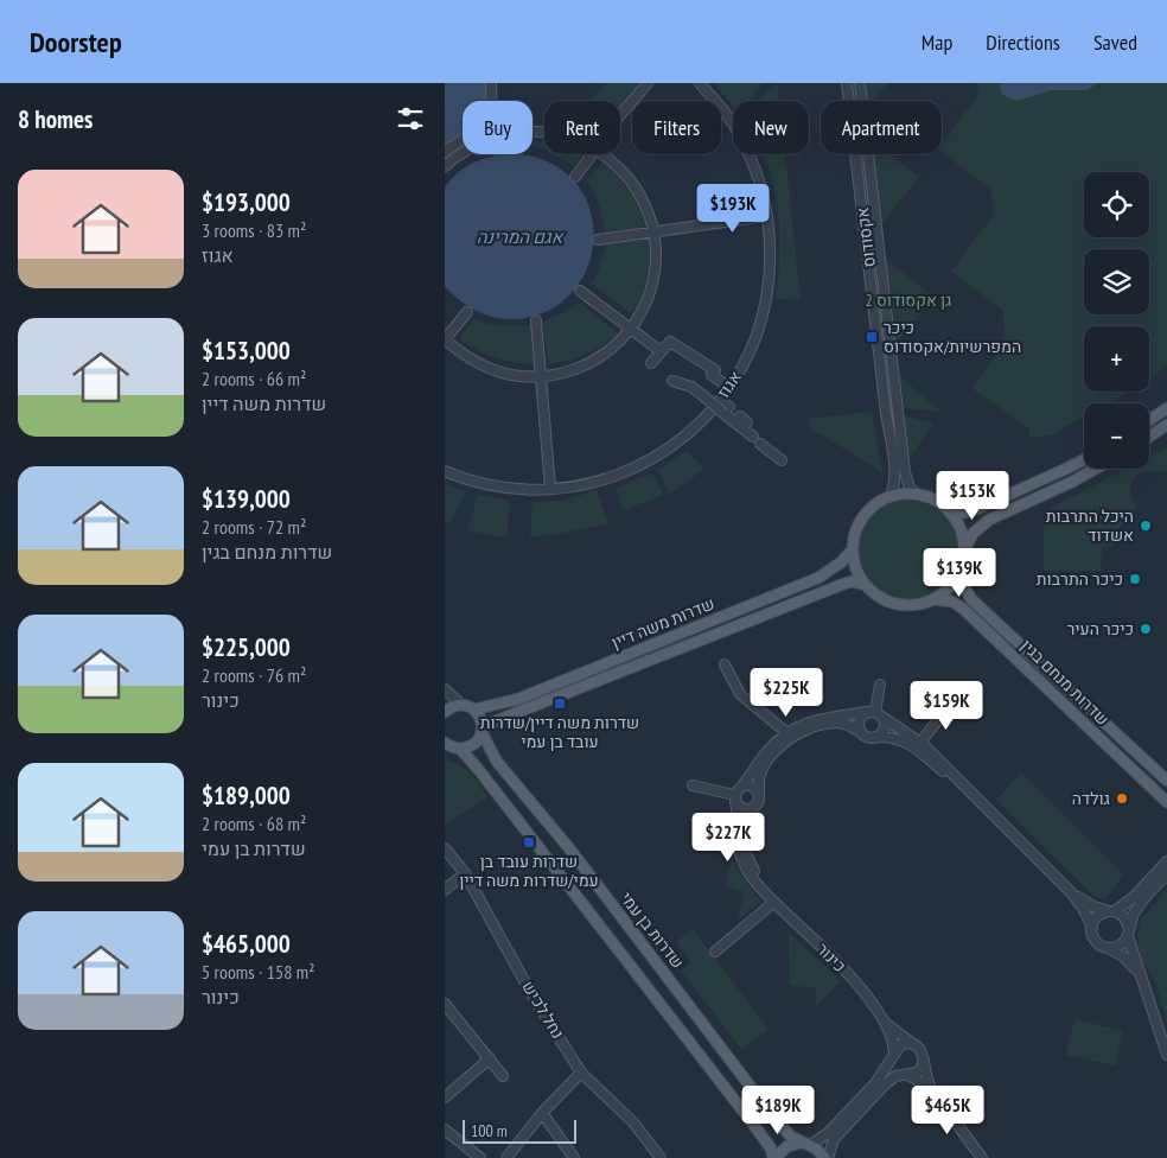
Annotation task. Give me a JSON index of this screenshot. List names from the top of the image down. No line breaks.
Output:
{"streets":{"main road":["שדרות משה דיין","שדרות מנחם בגין","שדרות בן עמי"],"street":["אקסודוס","אגוז","כינור","נחל לכיש"]},"crossings":[["אקסודוס","שדרות משה דיין"],["אקסודוס","שדרות מנחם בגין"],["שדרות משה דיין","שדרות מנחם בגין"],["שדרות משה דיין","שדרות בן עמי"]],"water":["אגם המרינה"],"parks":["גן אקסודוס 2"],"places":{"transit":["כיכר המפרשיות/אקסודוס","שדרות משה דיין/שדרות עובד בן עמי","שדרות עובד בן עמי/שדרות משה דיין"],"other":["היכל התרבות אשדוד","כיכר התרבות","כיכר העיר","גולדה"]},"scale_bar":"100 m","page":{"header":"Doorstep","nav":["Map","Directions","Saved"],"heading":"8 homes","chip":["Buy","Rent","Filters","New","Apartment"],"list":[{"name":"$193,000","note":"3 rooms · 83 m² · אגוז"},{"name":"$153,000","note":"2 rooms · 66 m² · שדרות משה דיין"},{"name":"$139,000","note":"2 rooms · 72 m² · שדרות מנחם בגין"},{"name":"$225,000","note":"2 rooms · 76 m² · כינור"},{"name":"$189,000","note":"2 rooms · 68 m² · שדרות בן עמי"},{"name":"$465,000","note":"5 rooms · 158 m² · כינור"}],"map_buttons":["+","−"],"price":["$193K","$153K","$139K","$225K","$159K","$227K","$189K","$465K"],"scale":"100 m"}}
